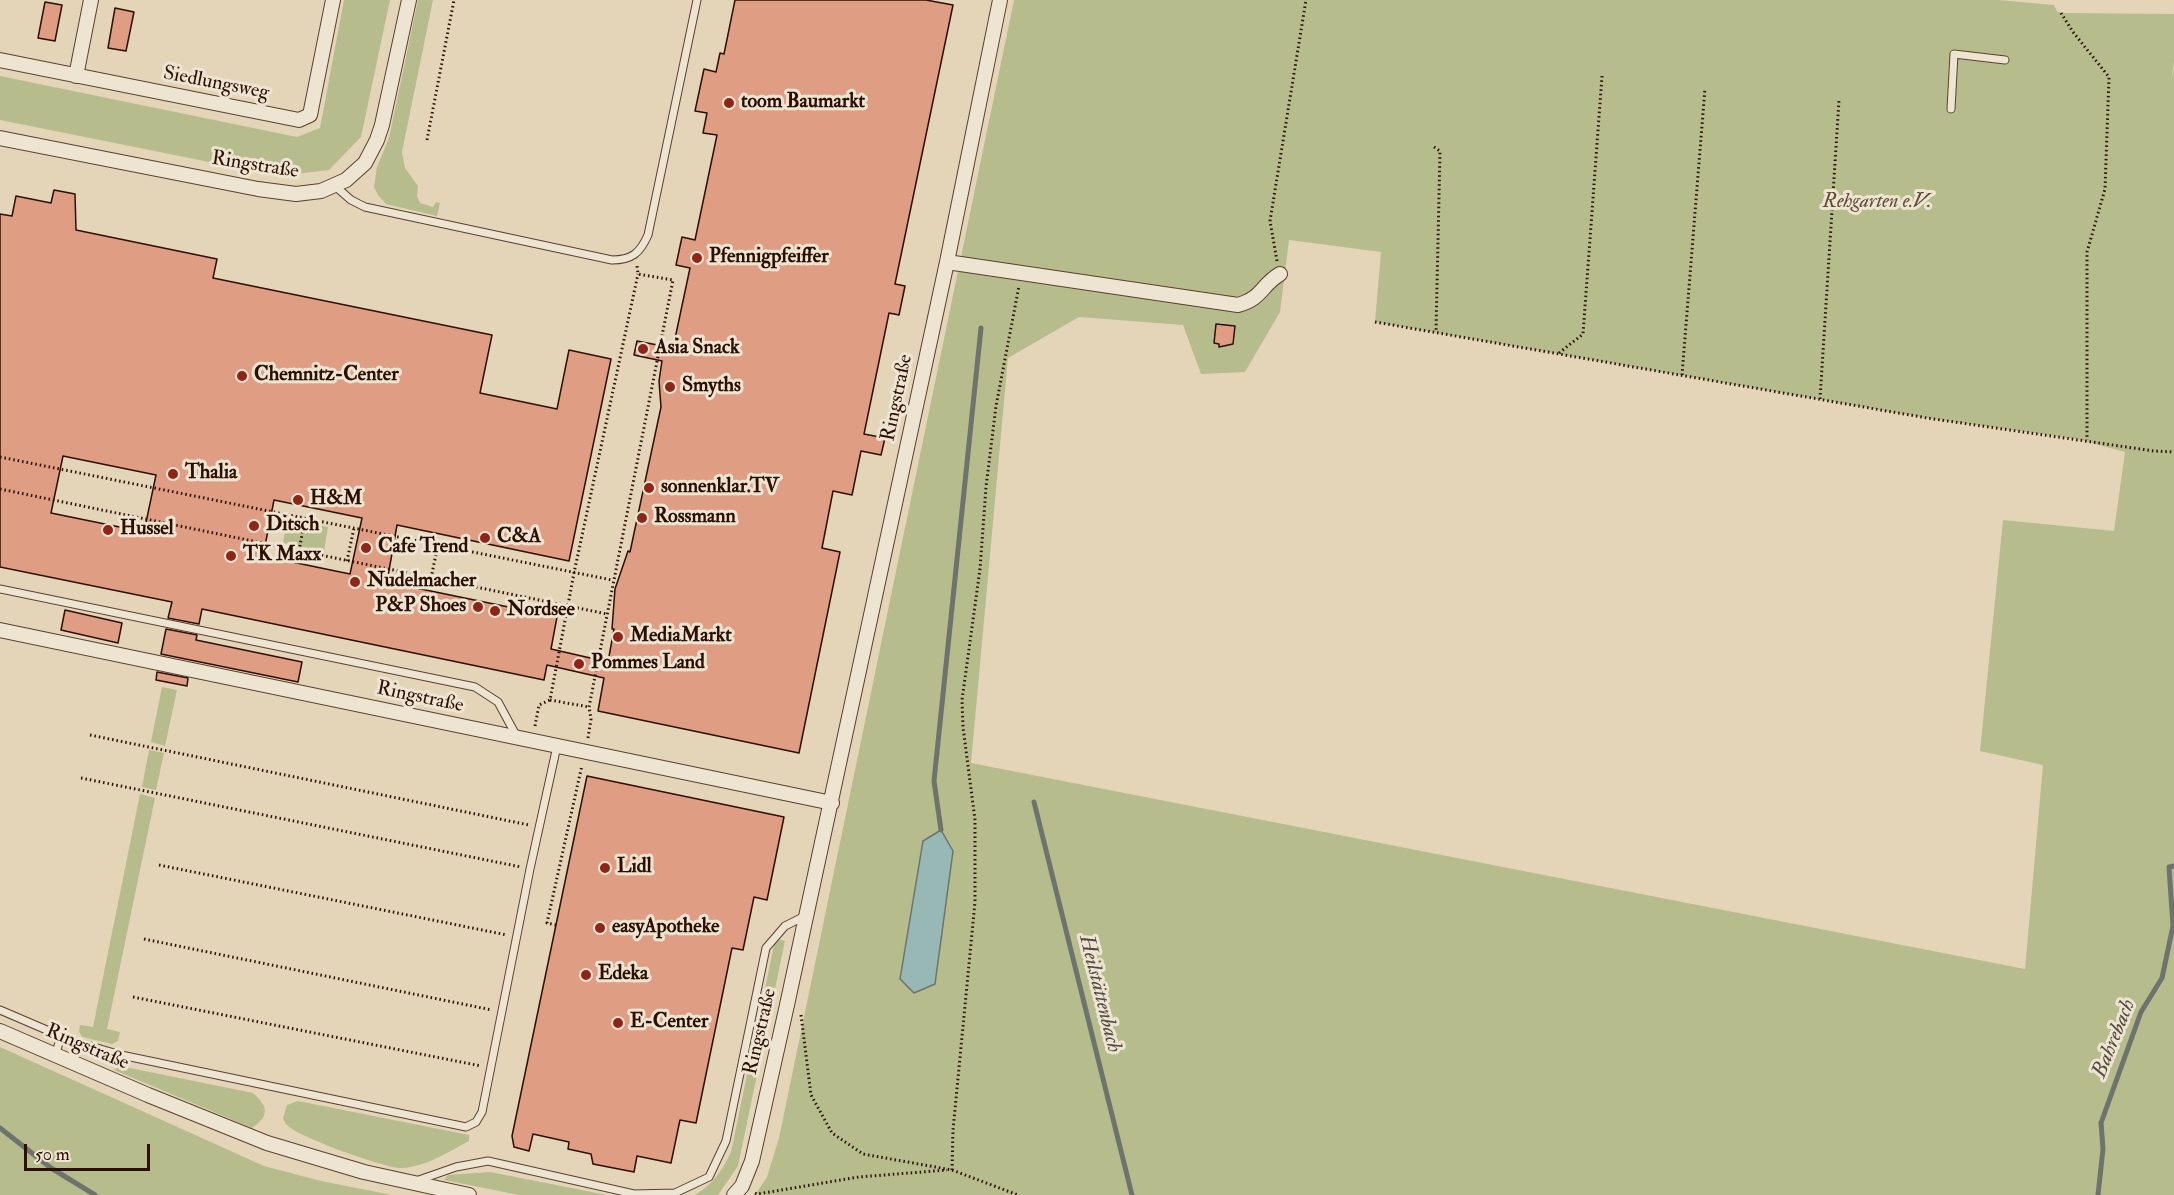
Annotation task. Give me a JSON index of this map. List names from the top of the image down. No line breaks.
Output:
{"streets":{"street":["Siedlungsweg","Ringstraße"]},"water":["Heilstättenbach","Bahrebach"],"parks":["Rehgarten e.V."],"places":["toom Baumarkt","Pfennigpfeiffer","Asia Snack","Chemnitz-Center","Smyths","Thalia","sonnenklar.TV","H&M","Rossmann","Ditsch","Hussel","C&A","Cafe Trend","TK Maxx","Nudelmacher","P&P Shoes","Nordsee","MediaMarkt","Pommes Land","Lidl","easyApotheke","Edeka","E-Center"],"scale_bar":"50 m"}
